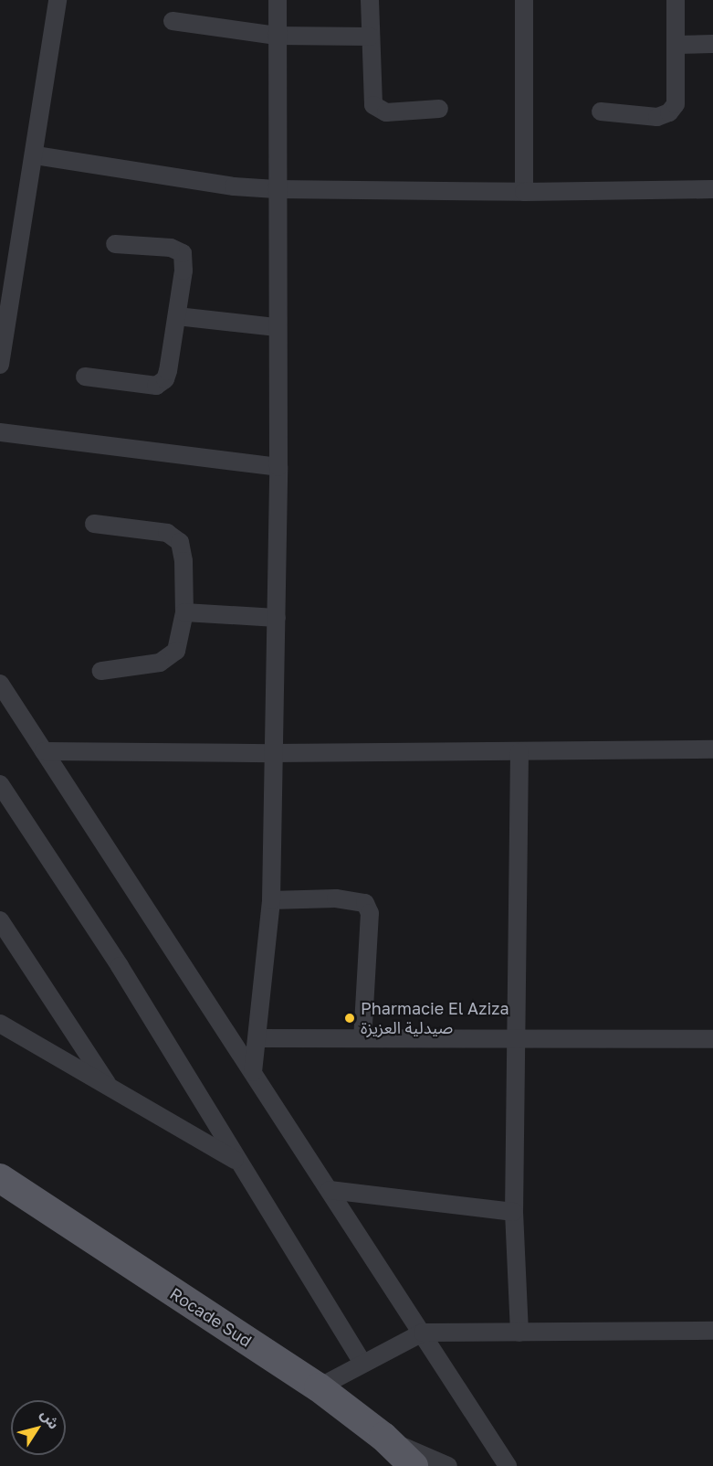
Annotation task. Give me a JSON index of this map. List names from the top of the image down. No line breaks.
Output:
{"streets":{"main road":["Rocade Sud"]},"places":["Pharmacie El Aziza صيدلية العزيزة"],"north":"top right"}
